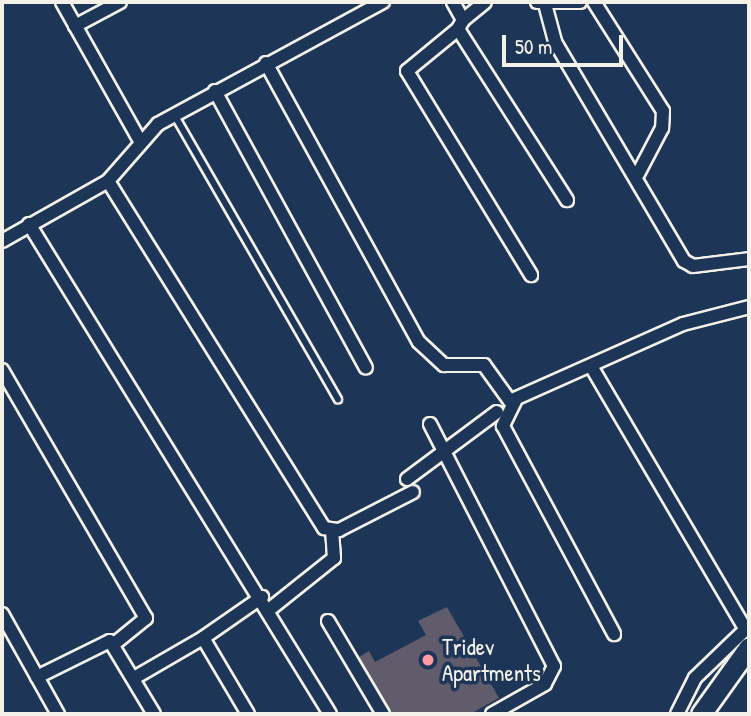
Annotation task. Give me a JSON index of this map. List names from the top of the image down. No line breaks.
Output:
{"places":["Tridev Apartments"],"scale_bar":"50 m"}
